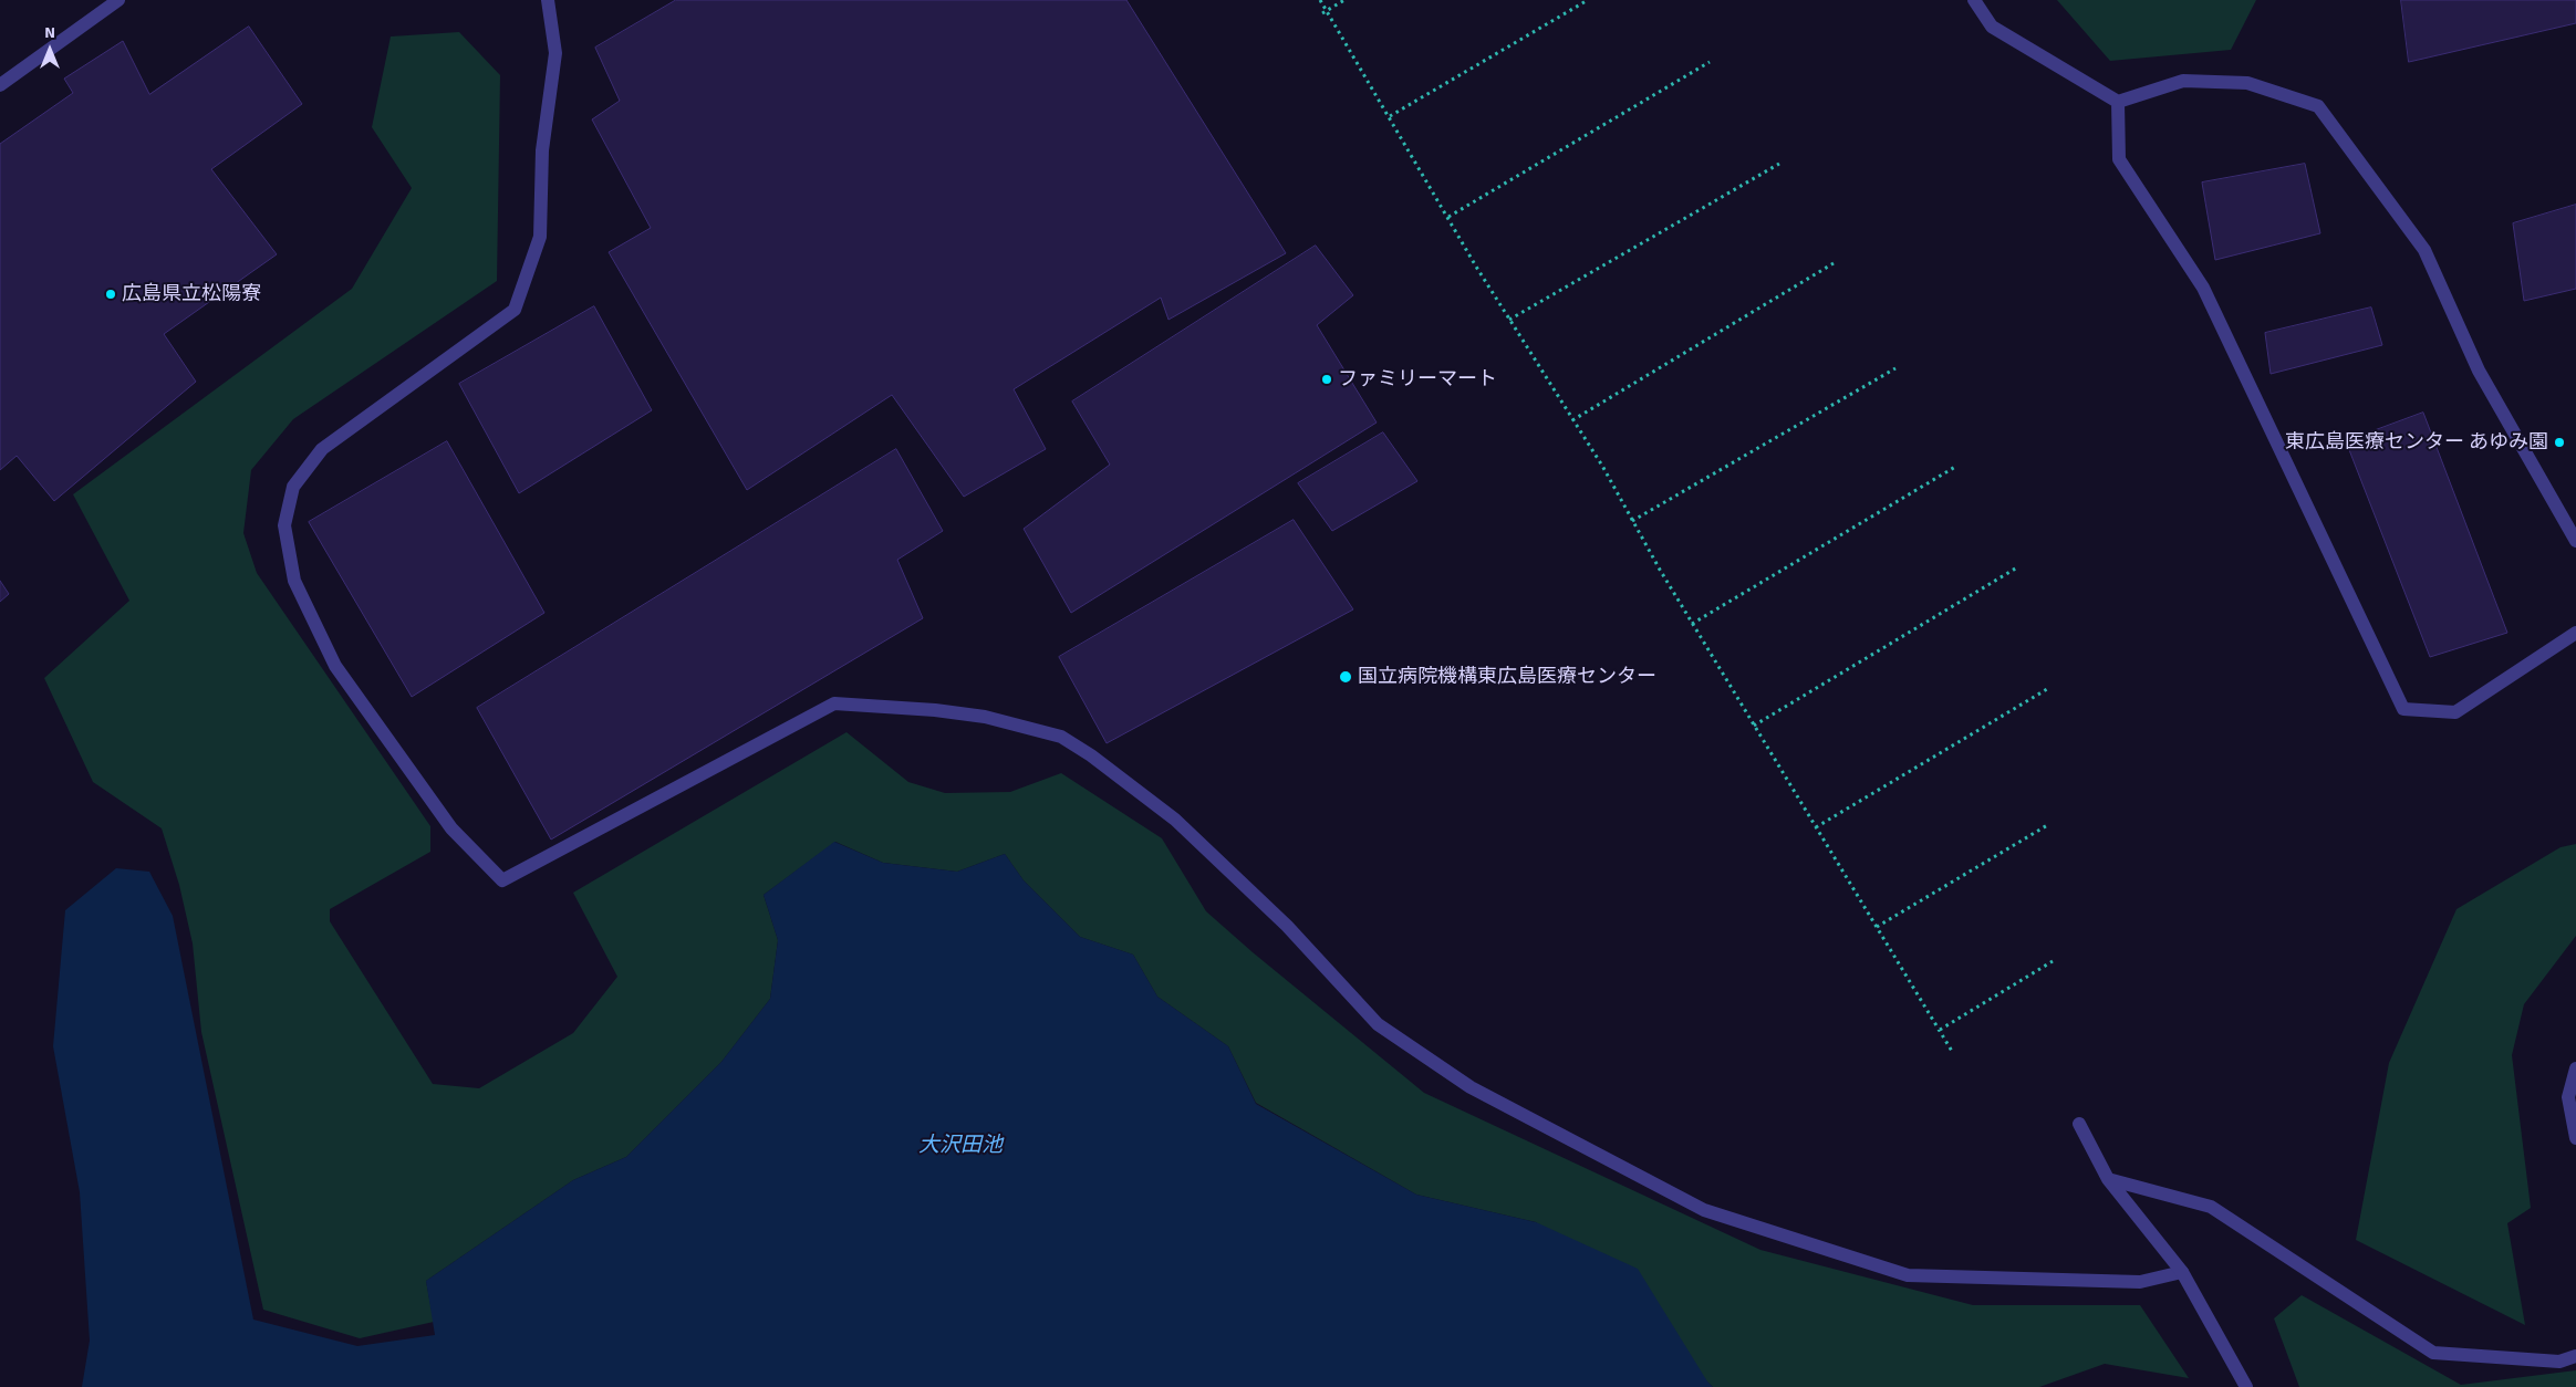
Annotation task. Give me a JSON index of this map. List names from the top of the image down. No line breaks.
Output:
{"water":["大沢田池"],"places":["広島県立松陽寮","ファミリーマート","東広島医療センター あゆみ園","国立病院機構東広島医療センター"],"north":"top"}
